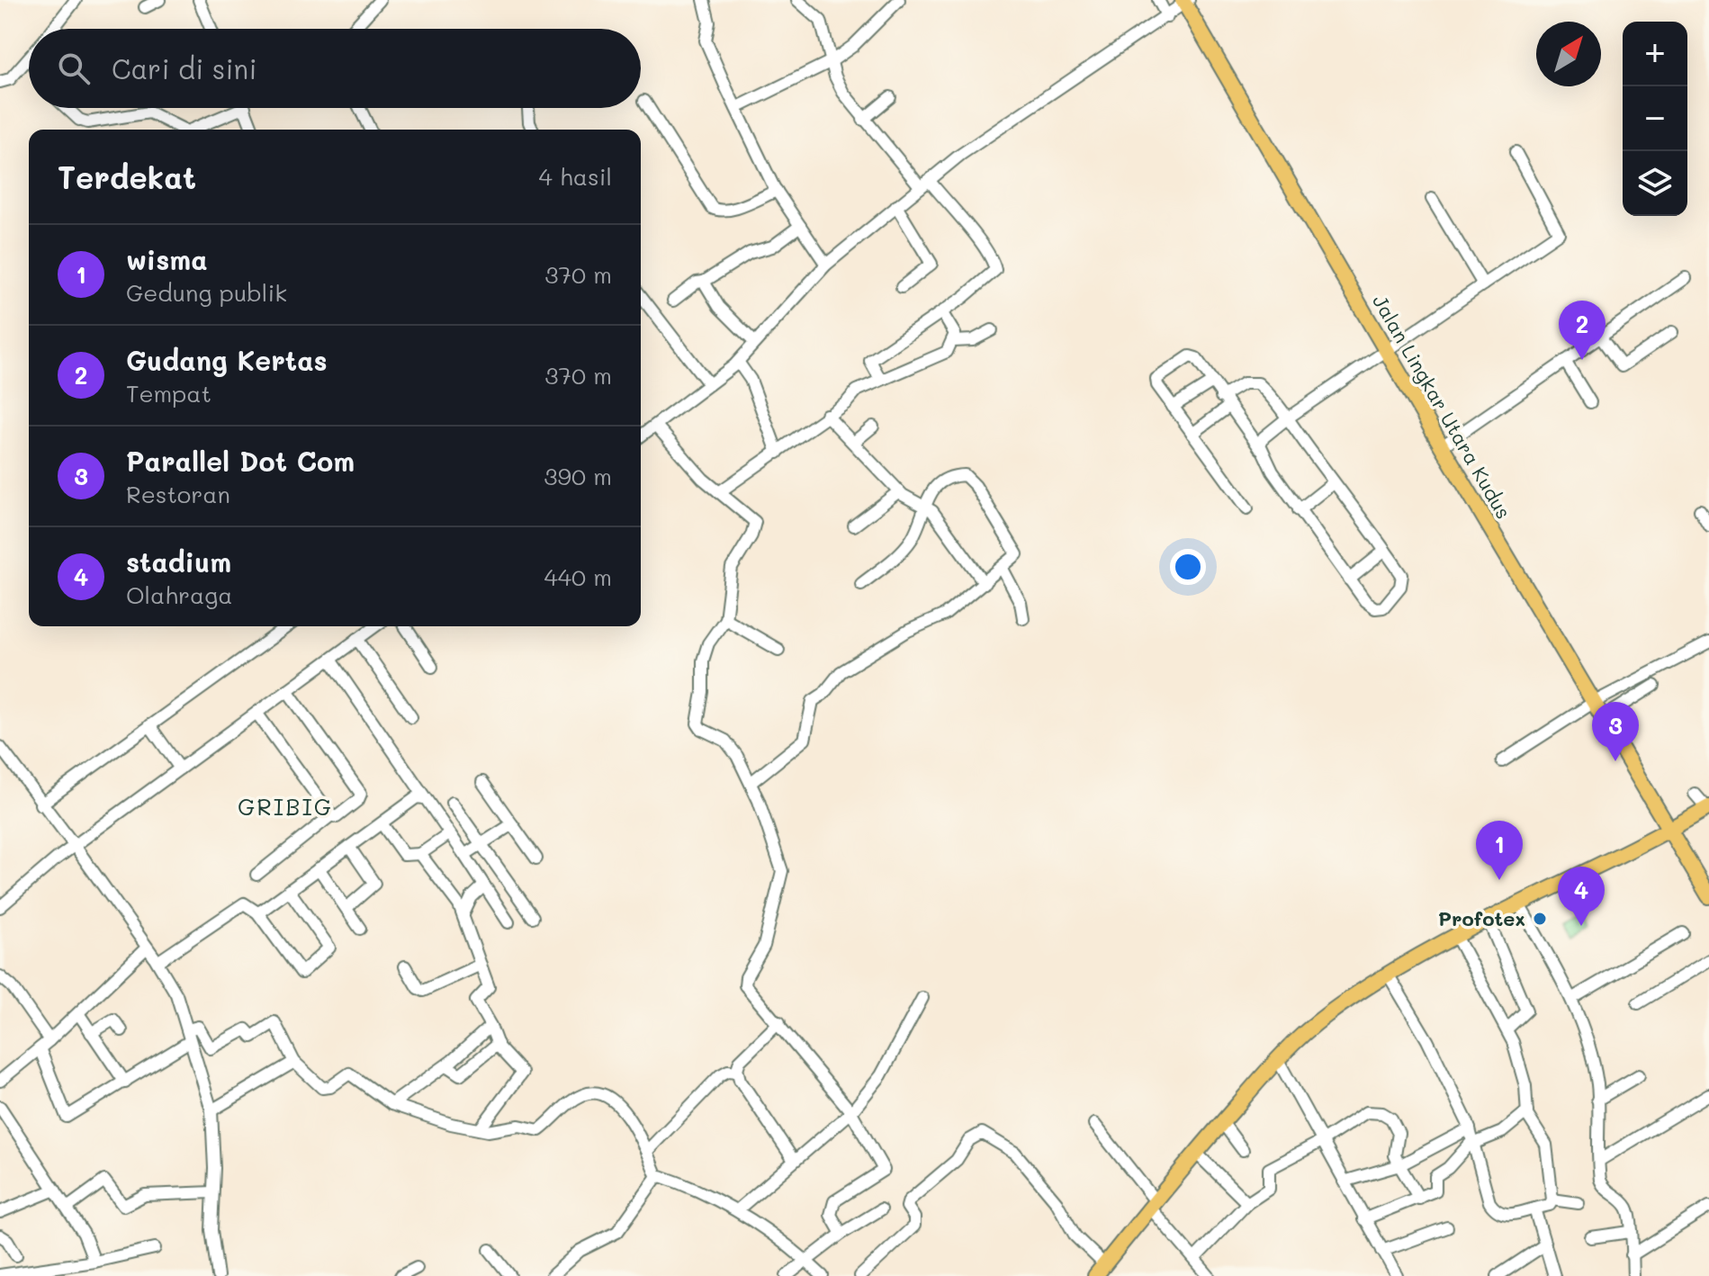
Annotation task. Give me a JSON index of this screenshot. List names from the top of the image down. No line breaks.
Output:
{"streets":{"main road":["Jalan Lingkar Utara Kudus"]},"districts":["GRIBIG"],"places":["Profotex"],"north":"top right","page":{"map_buttons":["+","−"],"search":"Cari di sini","heading":["Terdekat","4 hasil"],"list":[{"mark":"1","name":"wisma","note":"Gedung publik","value":"370 m"},{"mark":"2","name":"Gudang Kertas","note":"Tempat","value":"370 m"},{"mark":"3","name":"Parallel Dot Com","note":"Restoran","value":"390 m"},{"mark":"4","name":"stadium","note":"Olahraga","value":"440 m"}],"pins":["2","3","1","4"]}}
